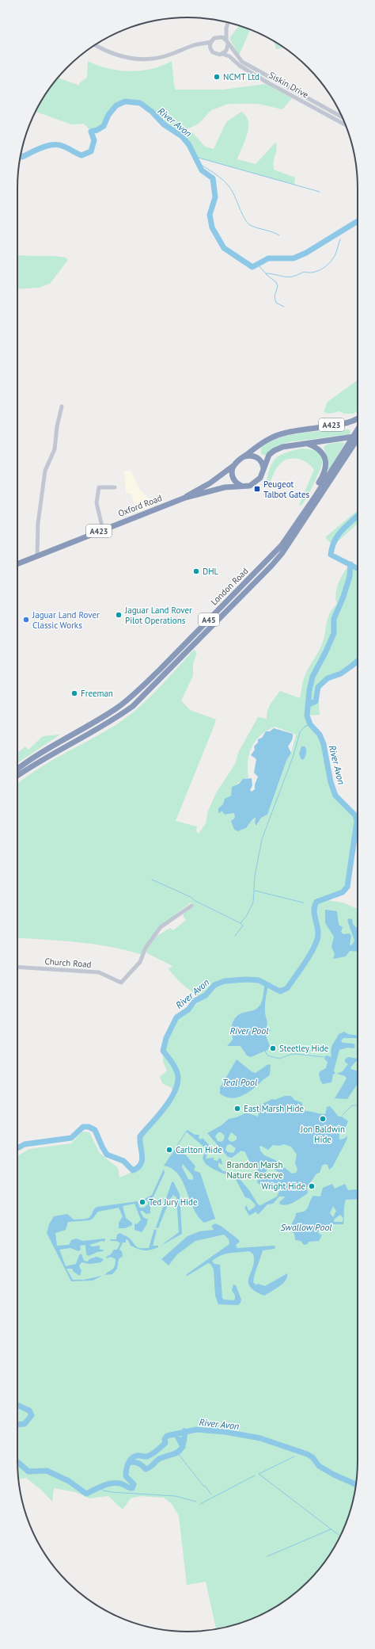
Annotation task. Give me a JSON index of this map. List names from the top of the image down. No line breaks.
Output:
{"streets":{"highway":["A423","Oxford Road","London Road","A45"],"street":["Siskin Drive","Church Road"]},"crossings":[["A423","Oxford Road"]],"water":["River Avon","River Pool","Teal Pool","Swallow Pool"],"parks":["Brandon Marsh Nature Reserve"],"places":{"other":["NCMT Ltd","DHL","Jaguar Land Rover Pilot Operations","Jaguar Land Rover Classic Works","Freeman","Steetley Hide","East Marsh Hide","Jon Baldwin Hide","Carlton Hide","Wright Hide","Ted Jury Hide"],"transit":["Peugeot Talbot Gates"]}}
